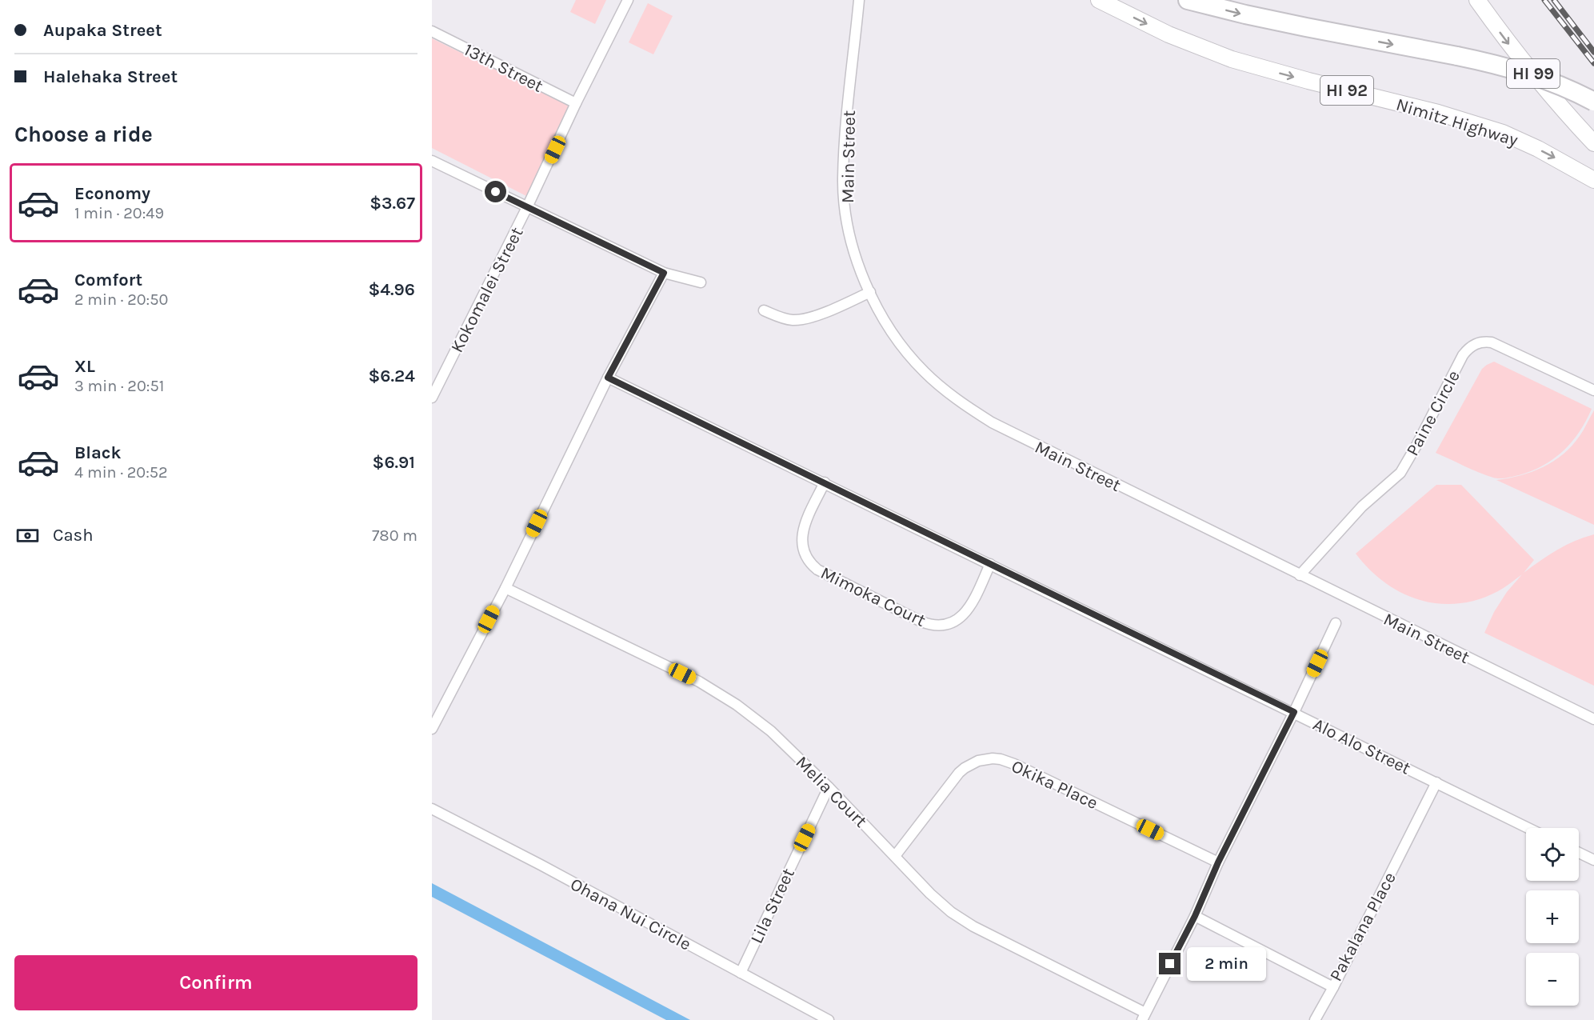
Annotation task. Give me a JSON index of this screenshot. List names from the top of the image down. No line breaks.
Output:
{"streets":{"main road":["HI 99","HI 92","Nimitz Highway"],"street":["13th Street","Main Street","Kokomalei Street","Paine Circle","Mimoka Court","Alo Alo Street","Okika Place","Melia Court","Lila Street","Ohana Nui Circle","Pakalana Place"]},"crossings":[["13th Street","Kokomalei Street"],["Main Street","Paine Circle"],["Mimoka Court","Alo Alo Street"],["Alo Alo Street","Pakalana Place"],["Okika Place","Melia Court"],["Melia Court","Lila Street"],["Lila Street","Ohana Nui Circle"]],"one_way":["Nimitz Highway"],"page":{"banner":["Aupaka Street","Halehaka Street"],"heading":"Choose a ride","list":[{"name":"Economy","note":"1 min · 20:49","value":"$3.67"},{"name":"Comfort","note":"2 min · 20:50","value":"$4.96"},{"name":"XL","note":"3 min · 20:51","value":"$6.24"},{"name":"Black","note":"4 min · 20:52","value":"$6.91"}],"pay":["Cash","780 m"],"map_buttons":["+","−"],"buttons":"Confirm","bubble":"2 min"}}
